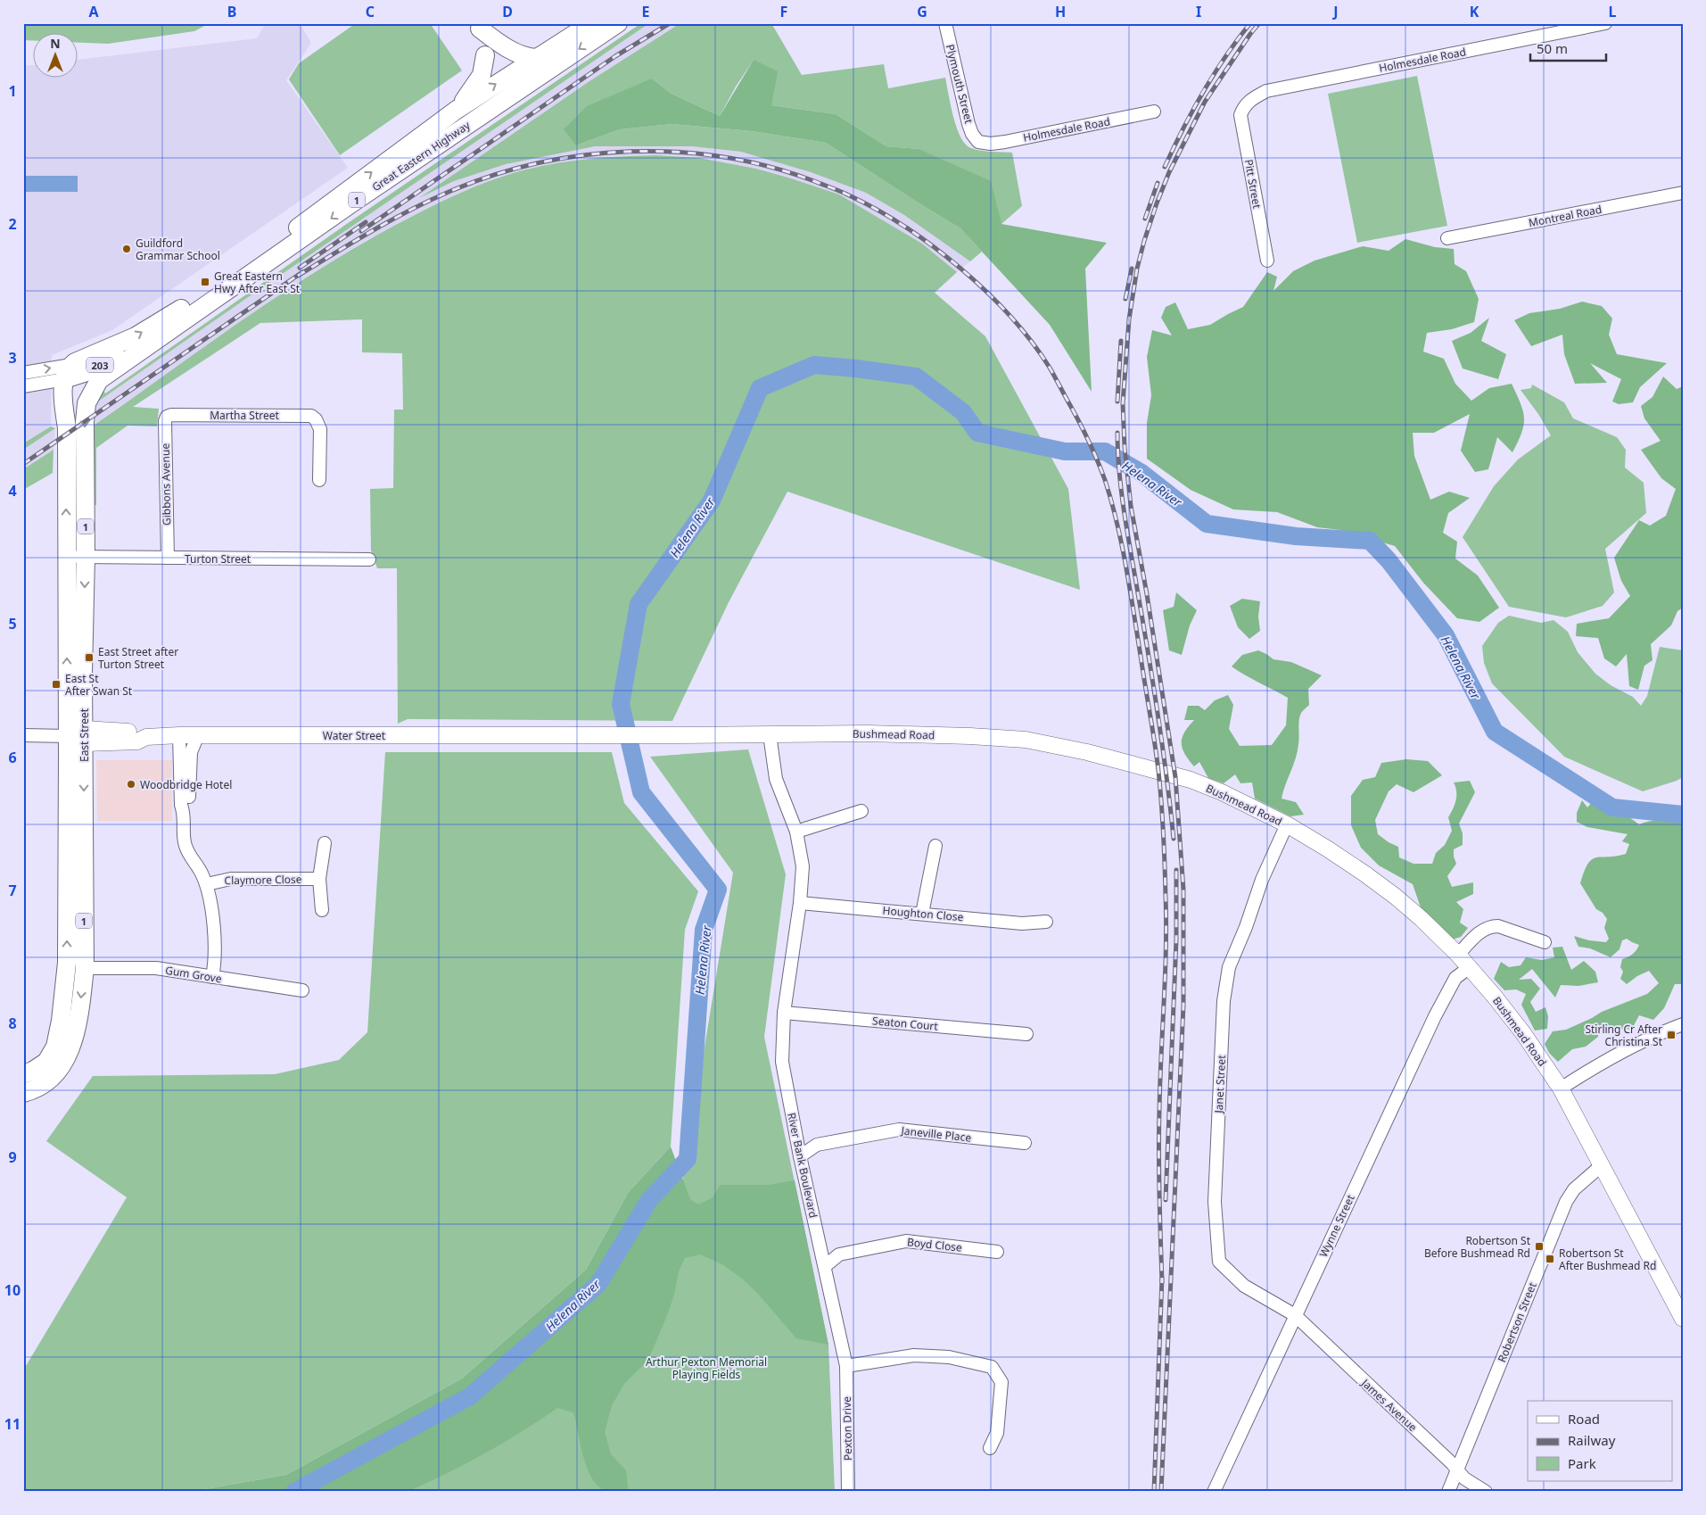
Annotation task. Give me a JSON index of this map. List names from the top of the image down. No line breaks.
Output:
{"streets":{"highway":["Great Eastern Highway","1","203","East Street"],"main road":["Bushmead Road","Water Street"],"street":["Holmesdale Road","Plymouth Street","Pitt Street","Montreal Road","Martha Street","Gibbons Avenue","Turton Street","Claymore Close","Houghton Close","Gum Grove","Seaton Court","Janet Street","Janeville Place","River Bank Boulevard","Wynne Street","Boyd Close","Robertson Street","James Avenue","Pexton Drive"]},"crossings":[["Holmesdale Road","Plymouth Street"],["Holmesdale Road","Pitt Street"],["Great Eastern Highway","203"],["Great Eastern Highway","East Street"],["203","East Street"],["Martha Street","Gibbons Avenue"],["Gibbons Avenue","Turton Street"],["Turton Street","East Street"],["Bushmead Road","Water Street"],["Bushmead Road","Janet Street"],["Bushmead Road","River Bank Boulevard"],["Bushmead Road","Wynne Street"],["Bushmead Road","Robertson Street"],["East Street","Water Street"],["East Street","Gum Grove"],["Houghton Close","River Bank Boulevard"],["Seaton Court","River Bank Boulevard"],["Janet Street","Wynne Street"],["Janet Street","James Avenue"],["Janeville Place","River Bank Boulevard"],["River Bank Boulevard","Boyd Close"],["River Bank Boulevard","Pexton Drive"],["Wynne Street","James Avenue"],["Robertson Street","James Avenue"]],"water":["Helena River"],"parks":["Arthur Pexton Memorial Playing Fields"],"places":{"other":["Guildford Grammar School","Woodbridge Hotel"],"transit":["Great Eastern Hwy After East St","East Street after Turton Street","East St After Swan St","Stirling Cr After Christina St","Robertson St Before Bushmead Rd","Robertson St After Bushmead Rd"]},"legend":["Road","Railway","Park"],"scale_bar":"50 m","north":"top","grid":{"columns":["A","B","C","D","E","F","G","H","I","J","K","L"],"rows":["1","2","3","4","5","6","7","8","9","10","11"]}}
